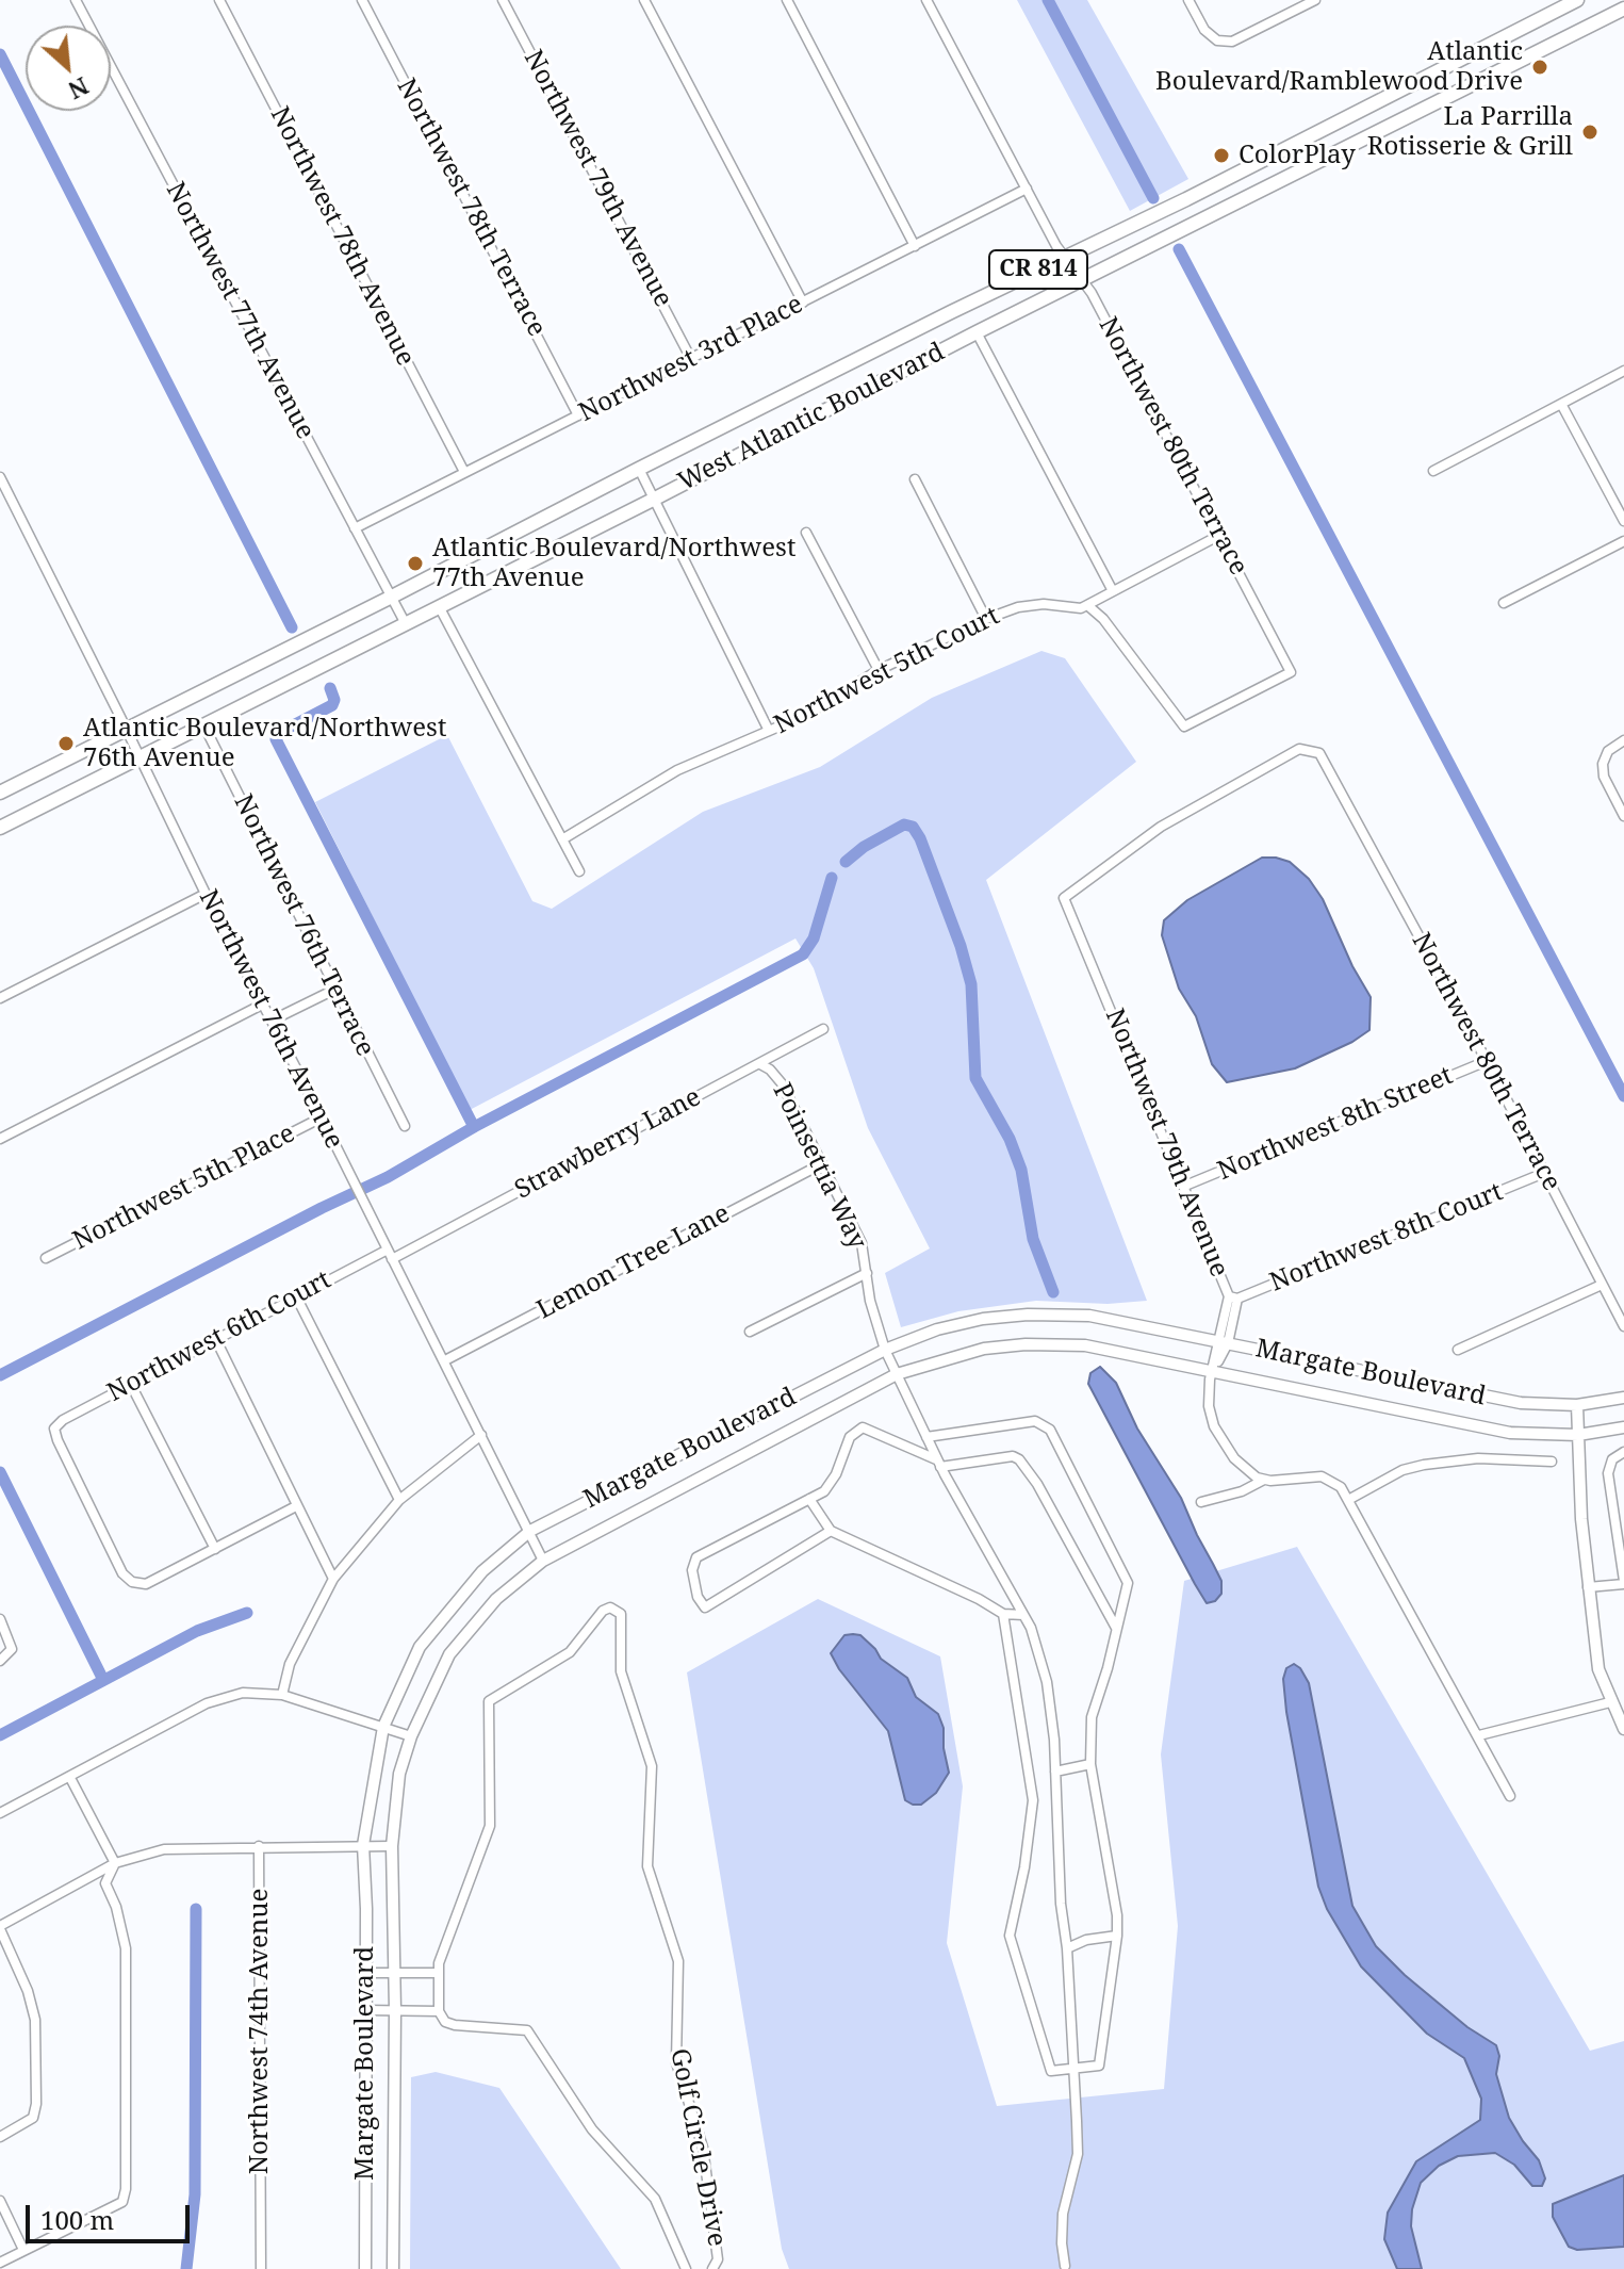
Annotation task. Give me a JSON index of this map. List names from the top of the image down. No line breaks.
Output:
{"streets":{"main road":["CR 814","West Atlantic Boulevard"],"street":["Northwest 79th Avenue","Northwest 78th Terrace","Northwest 78th Avenue","Northwest 77th Avenue","Northwest 3rd Place","Northwest 80th Terrace","Northwest 5th Court","Northwest 76th Terrace","Northwest 76th Avenue","Northwest 8th Street","Strawberry Lane","Poinsettia Way","Northwest 5th Place","Northwest 8th Court","Lemon Tree Lane","Northwest 6th Court","Margate Boulevard","Northwest 74th Avenue","Golf Circle Drive"]},"crossings":[["Northwest 79th Avenue","Northwest 3rd Place"],["Northwest 79th Avenue","Northwest 80th Terrace"],["Northwest 79th Avenue","Northwest 8th Street"],["Northwest 79th Avenue","Northwest 8th Court"],["Northwest 79th Avenue","Margate Boulevard"],["Northwest 78th Terrace","Northwest 3rd Place"],["Northwest 78th Avenue","Northwest 3rd Place"],["Northwest 77th Avenue","Northwest 3rd Place"],["Northwest 77th Avenue","West Atlantic Boulevard"],["Northwest 3rd Place","Northwest 80th Terrace"],["West Atlantic Boulevard","Northwest 80th Terrace"],["West Atlantic Boulevard","Northwest 76th Terrace"],["West Atlantic Boulevard","Northwest 76th Avenue"],["Northwest 80th Terrace","Northwest 5th Court"],["Northwest 80th Terrace","Northwest 8th Street"],["Northwest 80th Terrace","Northwest 8th Court"],["Northwest 76th Avenue","Strawberry Lane"],["Northwest 76th Avenue","Northwest 5th Place"],["Northwest 76th Avenue","Lemon Tree Lane"],["Northwest 76th Avenue","Northwest 6th Court"],["Northwest 76th Avenue","Margate Boulevard"],["Strawberry Lane","Poinsettia Way"],["Strawberry Lane","Northwest 6th Court"],["Poinsettia Way","Lemon Tree Lane"],["Poinsettia Way","Margate Boulevard"],["Margate Boulevard","Golf Circle Drive"]],"places":["Atlantic Boulevard/Ramblewood Drive","La Parrilla Rotisserie & Grill","ColorPlay","Atlantic Boulevard/Northwest 77th Avenue","Atlantic Boulevard/Northwest 76th Avenue"],"scale_bar":"100 m","north":"bottom right"}
